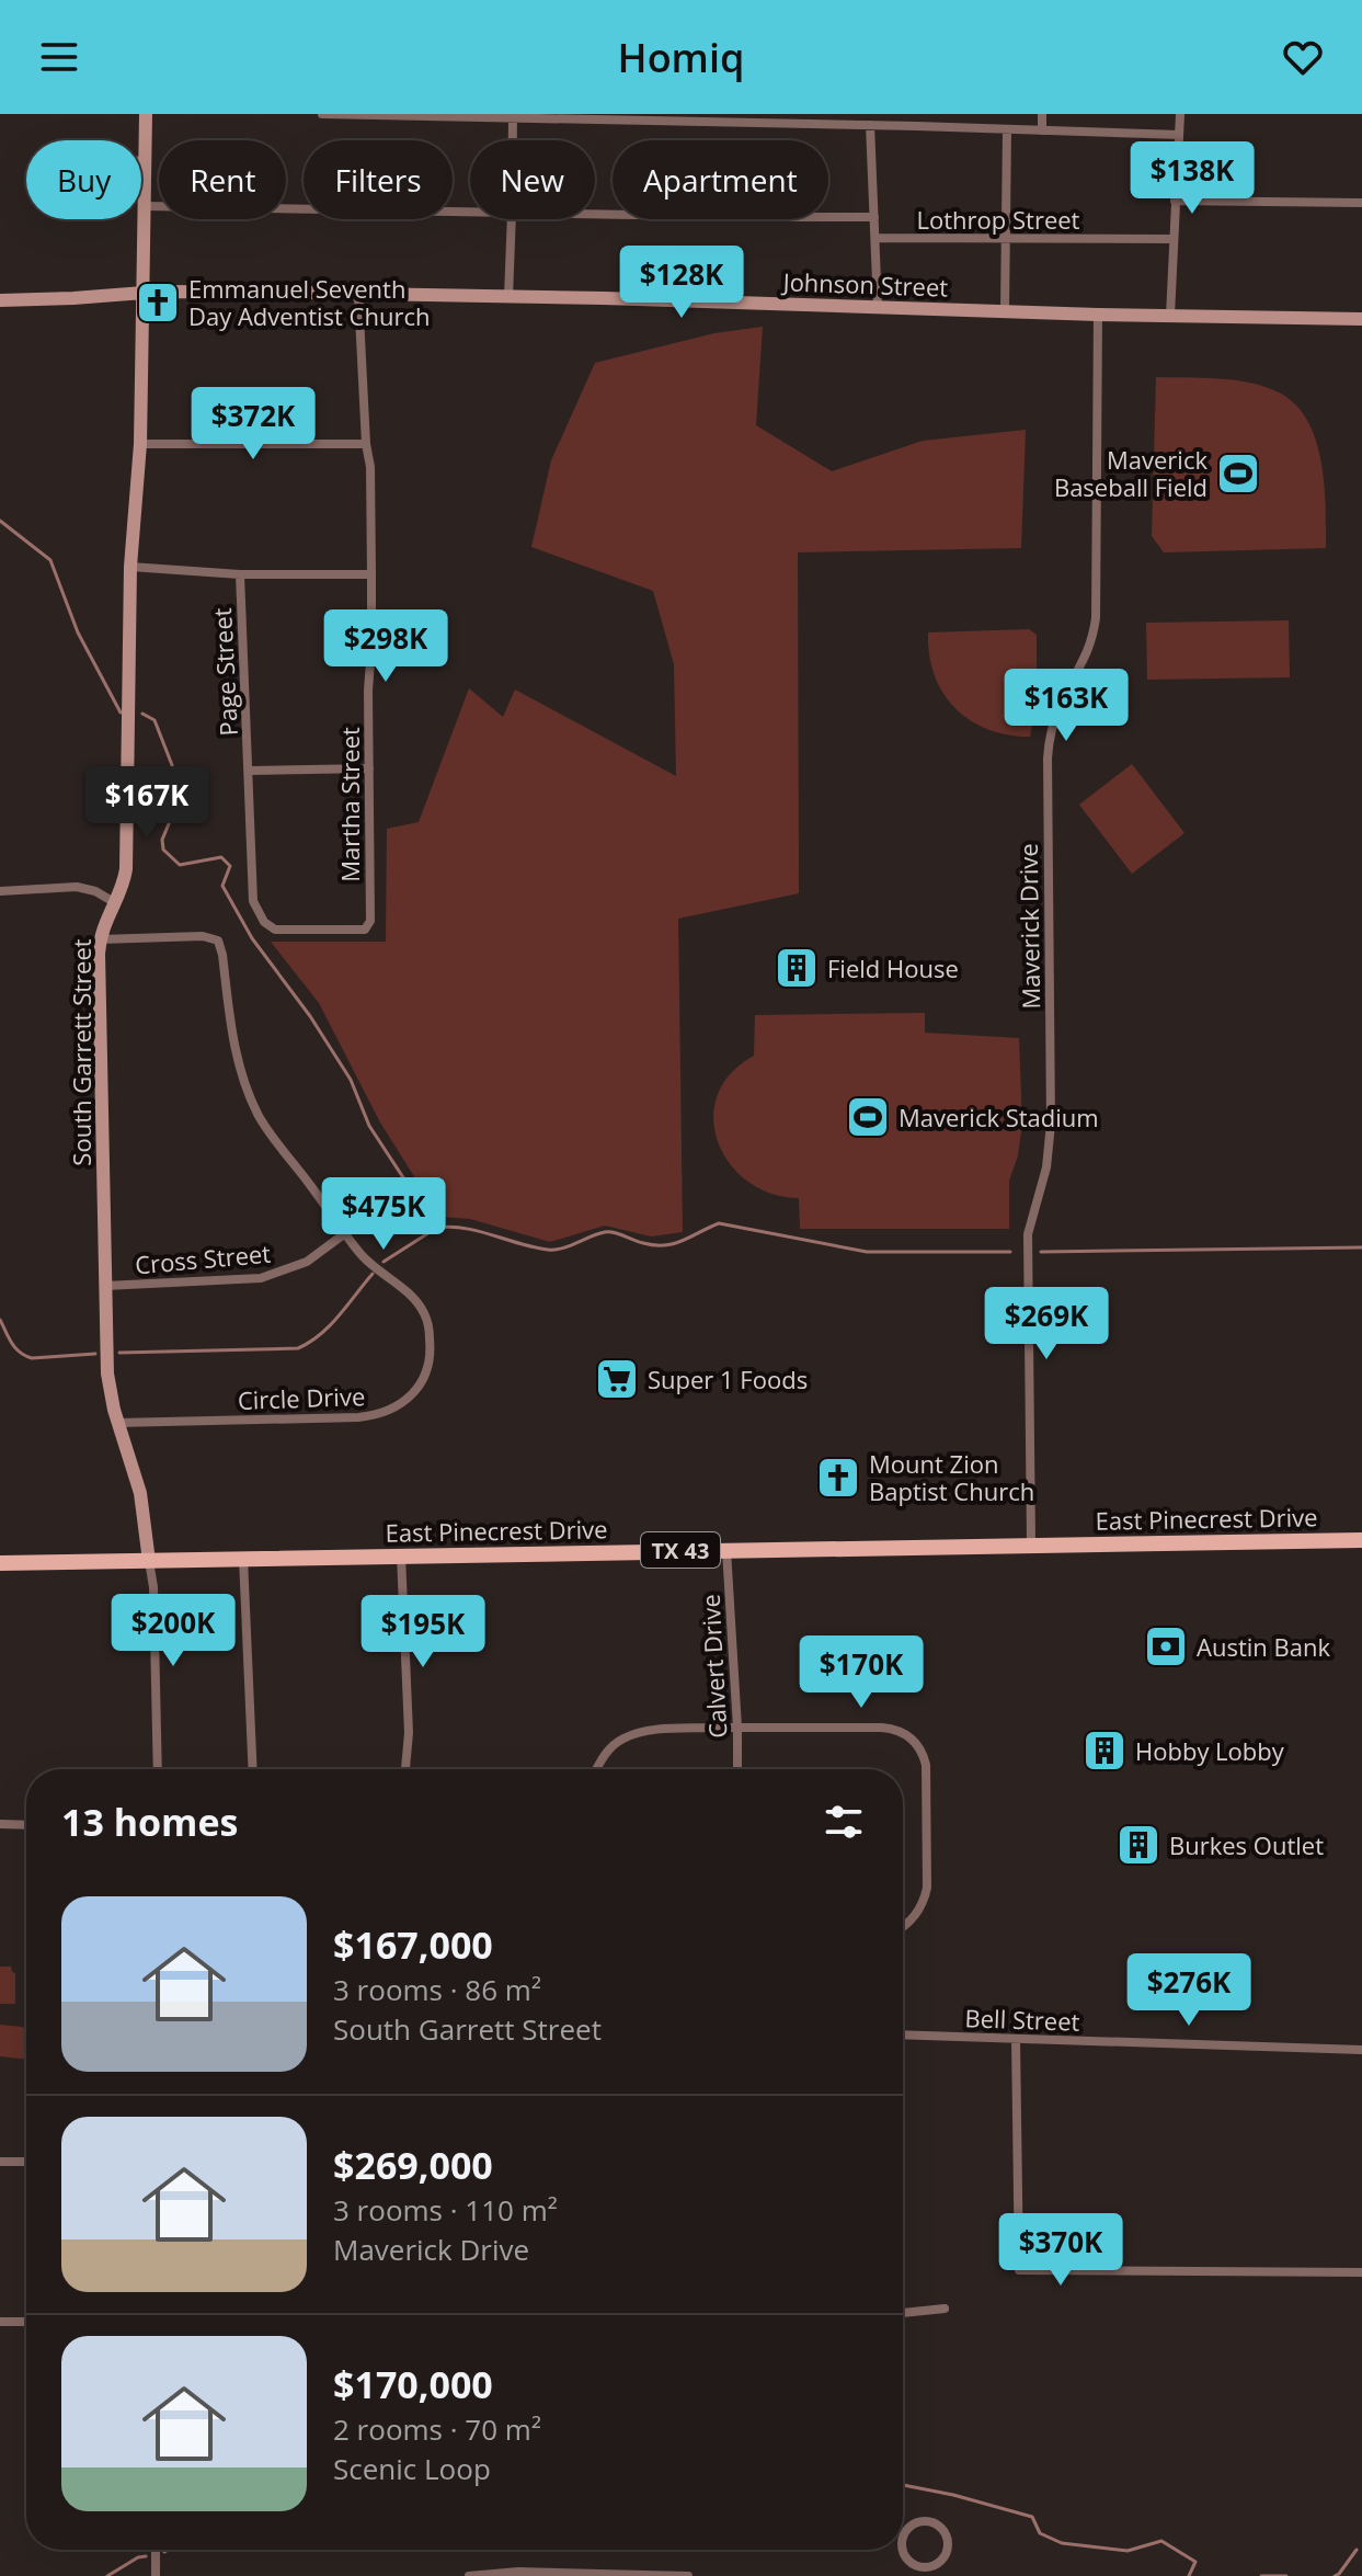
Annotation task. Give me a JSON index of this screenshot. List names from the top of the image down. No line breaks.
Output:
{"streets":{"main road":["East Pinecrest Drive","TX 43"],"street":["Lothrop Street","Johnson Street","Page Street","Martha Street","Maverick Drive","South Garrett Street","Cross Street","Circle Drive","Calvert Drive","Bell Street"]},"crossings":[["Johnson Street","Martha Street"],["Johnson Street","Maverick Drive"],["Johnson Street","South Garrett Street"],["Page Street","Martha Street"],["Maverick Drive","East Pinecrest Drive"],["South Garrett Street","Cross Street"],["South Garrett Street","Circle Drive"],["South Garrett Street","East Pinecrest Drive"],["Cross Street","Circle Drive"],["East Pinecrest Drive","Calvert Drive"]],"places":{"church":["Emmanuel Seventh Day Adventist Church","Mount Zion Baptist Church"],"sports":["Maverick Baseball Field","Maverick Stadium"],"building":["Field House","Hobby Lobby","Burkes Outlet"],"supermarket":["Super 1 Foods"],"bank":["Austin Bank"]},"page":{"header":"Homiq","chip":["Buy","Rent","Filters","New","Apartment"],"price":["$138K","$128K","$372K","$298K","$163K","$167K","$475K","$269K","$200K","$195K","$170K","$276K","$370K"],"heading":"13 homes","list":[{"name":"$167,000","note":"3 rooms · 86 m² · South Garrett Street"},{"name":"$269,000","note":"3 rooms · 110 m² · Maverick Drive"},{"name":"$170,000","note":"2 rooms · 70 m² · Scenic Loop"}]}}
